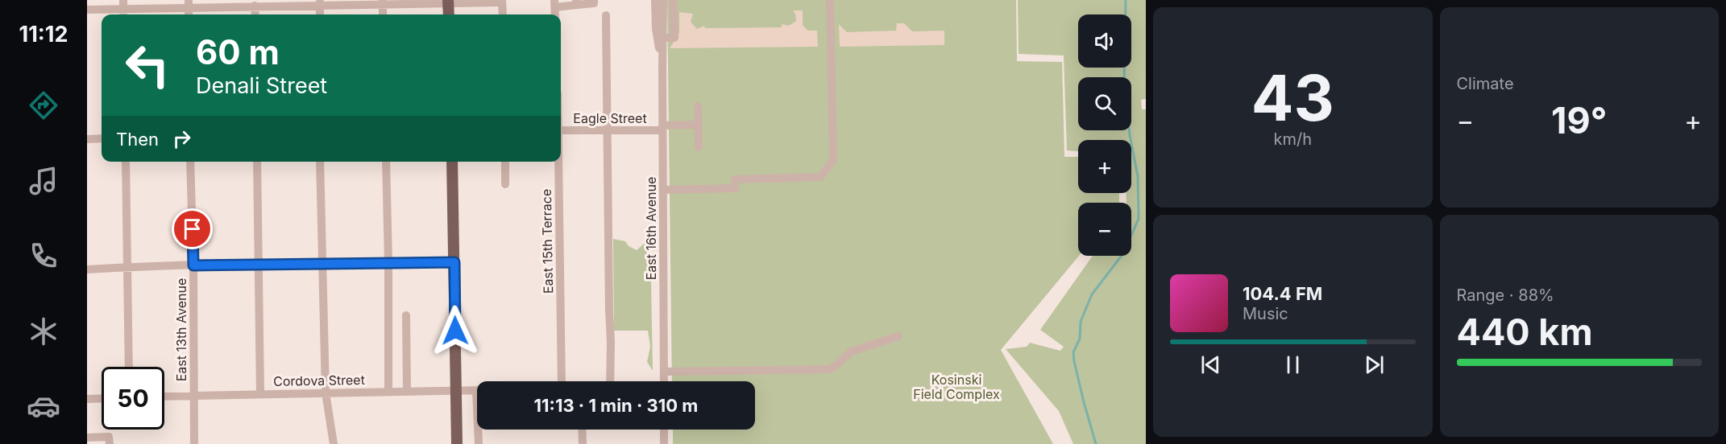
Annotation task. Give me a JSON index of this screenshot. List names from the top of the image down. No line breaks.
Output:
{"streets":{"street":["Eagle Street","East 16th Avenue","East 15th Terrace","East 13th Avenue","Cordova Street"]},"crossings":[["Eagle Street","East 16th Avenue"],["East 13th Avenue","Cordova Street"]],"parks":["Kosinski Field Complex"],"page":{"tabs":"11:12","tile":[["43","km/h"],"Climate",["Range · 88%","440 km"]],"map_buttons":["+","−"],"turn":["60 m","Denali Street"],"heat":["−","19°","+"],"then":"Then","song":["104.4 FM","Music"],"limit":"50","trip":"11:13 · 1 min · 310 m"}}
